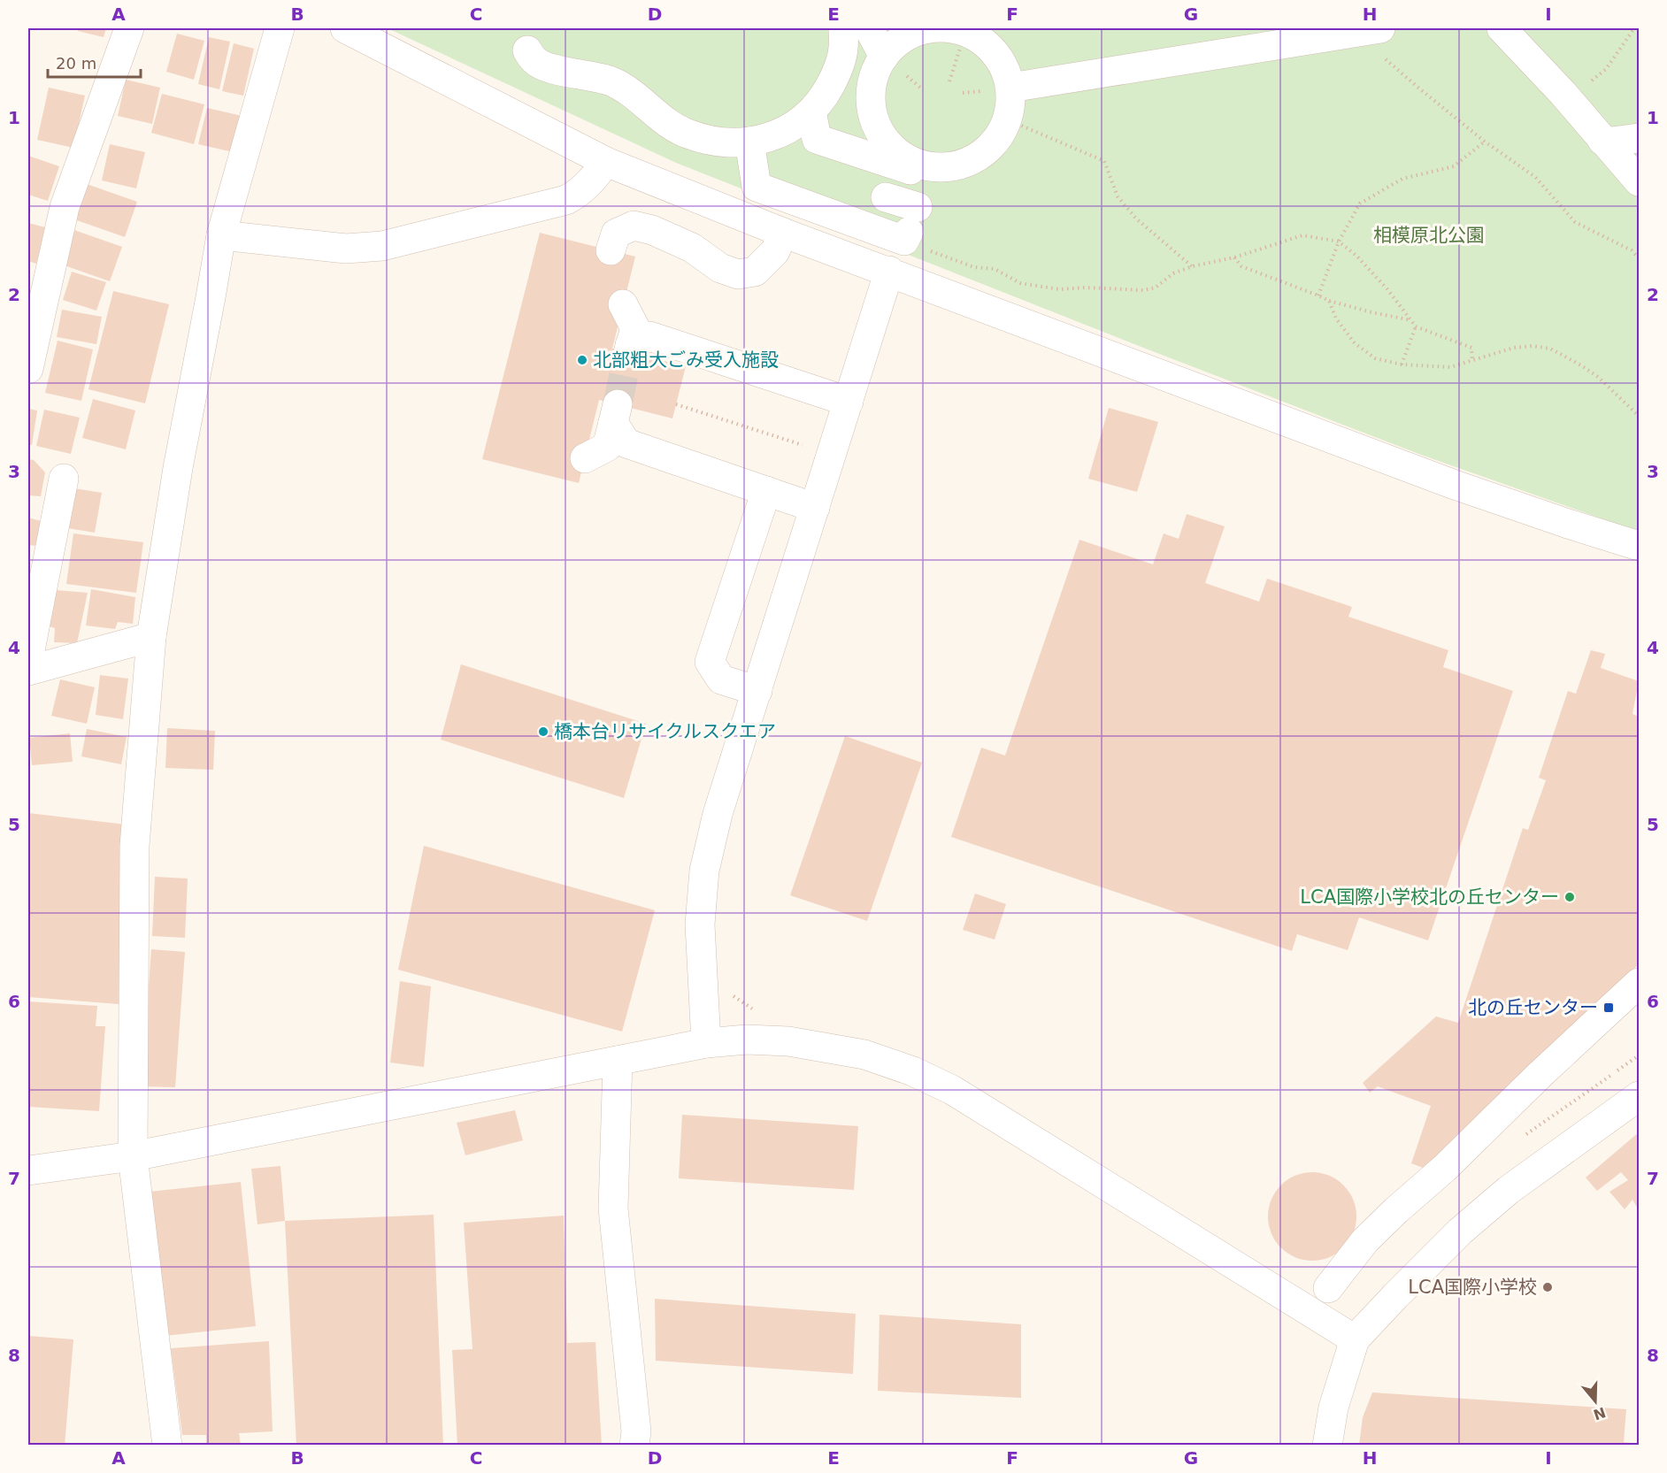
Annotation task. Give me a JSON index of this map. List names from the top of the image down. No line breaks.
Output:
{"parks":["相模原北公園"],"places":{"other":["北部粗大ごみ受入施設","橋本台リサイクルスクエア","LCA国際小学校北の丘センター","LCA国際小学校"],"transit":["北の丘センター"]},"scale_bar":"20 m","north":"bottom","grid":{"columns":["A","B","C","D","E","F","G","H","I"],"rows":["1","2","3","4","5","6","7","8"]}}
